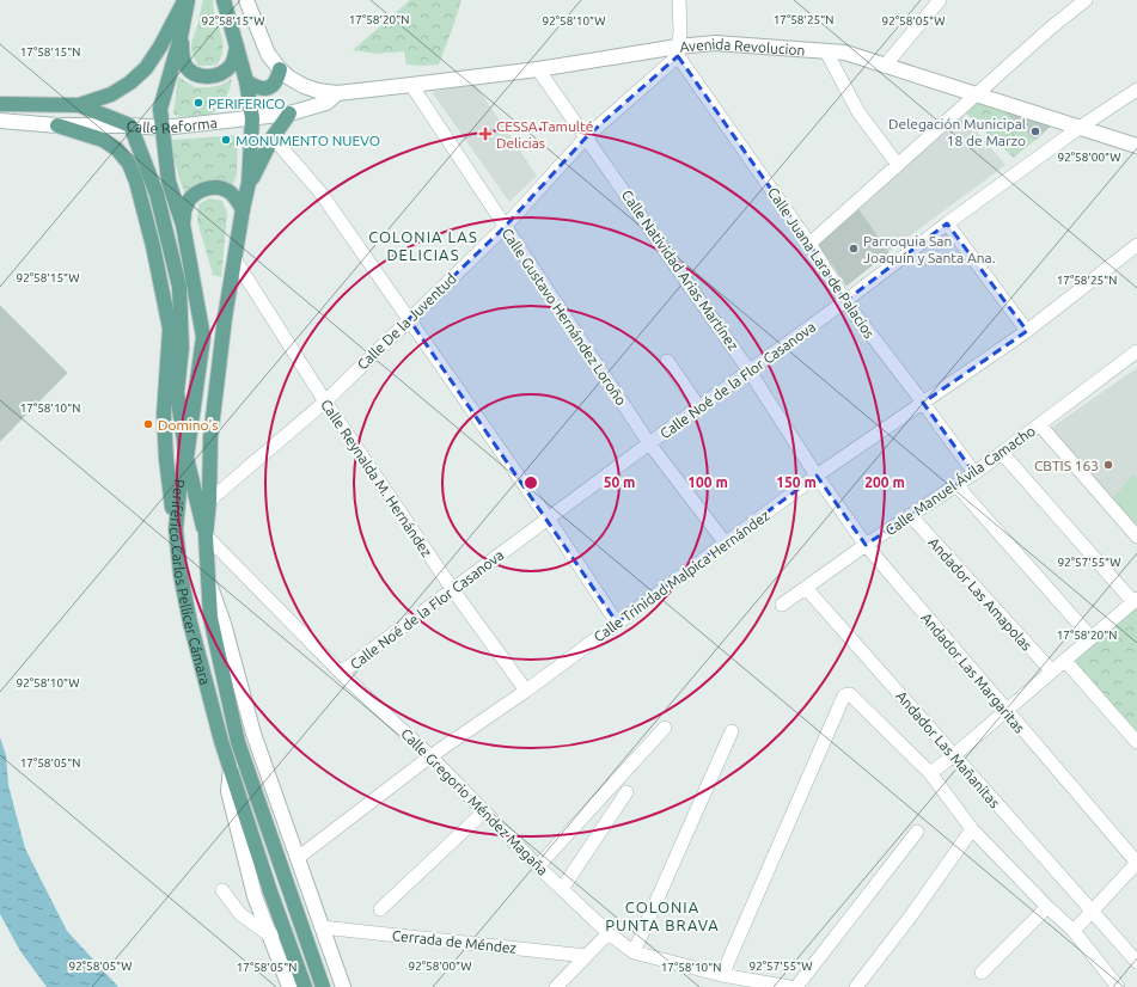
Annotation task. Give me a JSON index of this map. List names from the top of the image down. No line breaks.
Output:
{"streets":{"main road":["Periférico Carlos Pellicer Cámara"],"street":["Avenida Revolucion","Calle Reforma","Calle Juana Lara de Palacios","Calle Natividad Arias Martínez","Calle Gustavo Hernández Loroño","Calle De la Juventud","Calle Noé de la Flor Casanova","Calle Reynalda M. Hernández","Calle Manuel Ávila Camacho","Calle Trinidad Malpica Hernández","Andador Las Amapolas","Andador Las Margaritas","Andador Las Mañanitas","Calle Gregorio Méndez Magaña","Cerrada de Méndez"]},"crossings":[["Avenida Revolucion","Calle Reforma"],["Avenida Revolucion","Calle Juana Lara de Palacios"],["Avenida Revolucion","Calle Natividad Arias Martínez"],["Avenida Revolucion","Calle Gustavo Hernández Loroño"],["Avenida Revolucion","Calle De la Juventud"],["Avenida Revolucion","Calle Noé de la Flor Casanova"],["Calle Reforma","Periférico Carlos Pellicer Cámara"],["Calle Juana Lara de Palacios","Calle De la Juventud"],["Calle Juana Lara de Palacios","Calle Noé de la Flor Casanova"],["Calle Juana Lara de Palacios","Calle Manuel Ávila Camacho"],["Calle Juana Lara de Palacios","Calle Trinidad Malpica Hernández"],["Calle Natividad Arias Martínez","Calle De la Juventud"],["Calle Natividad Arias Martínez","Calle Noé de la Flor Casanova"],["Calle Natividad Arias Martínez","Calle Trinidad Malpica Hernández"],["Calle Natividad Arias Martínez","Andador Las Margaritas"],["Calle Gustavo Hernández Loroño","Calle De la Juventud"],["Calle Gustavo Hernández Loroño","Calle Noé de la Flor Casanova"],["Calle Gustavo Hernández Loroño","Calle Trinidad Malpica Hernández"],["Calle De la Juventud","Calle Reynalda M. Hernández"],["Calle De la Juventud","Periférico Carlos Pellicer Cámara"],["Calle Noé de la Flor Casanova","Calle Reynalda M. Hernández"],["Calle Noé de la Flor Casanova","Calle Gregorio Méndez Magaña"],["Calle Reynalda M. Hernández","Calle Trinidad Malpica Hernández"],["Calle Reynalda M. Hernández","Periférico Carlos Pellicer Cámara"],["Calle Manuel Ávila Camacho","Andador Las Amapolas"],["Calle Manuel Ávila Camacho","Andador Las Margaritas"],["Calle Manuel Ávila Camacho","Andador Las Mañanitas"],["Calle Trinidad Malpica Hernández","Andador Las Margaritas"],["Calle Trinidad Malpica Hernández","Calle Gregorio Méndez Magaña"],["Periférico Carlos Pellicer Cámara","Calle Gregorio Méndez Magaña"]],"districts":["COLONIA LAS DELICIAS","COLONIA PUNTA BRAVA"],"places":{"other":["PERIFERICO","Delegación Municipal 18 de Marzo","MONUMENTO NUEVO","Parroquia San Joaquín y Santa Ana.","Domino's","CBTIS 163"],"health":["CESSA Tamulté Delicias"]},"coordinates":["17°58'20\"N","17°58'25\"N","92°58'15\"W","92°58'10\"W","92°58'05\"W","17°58'15\"N","92°58'00\"W","17°58'10\"N","92°57'55\"W","17°58'05\"N"],"rings":["50 m","100 m","150 m","200 m"]}
